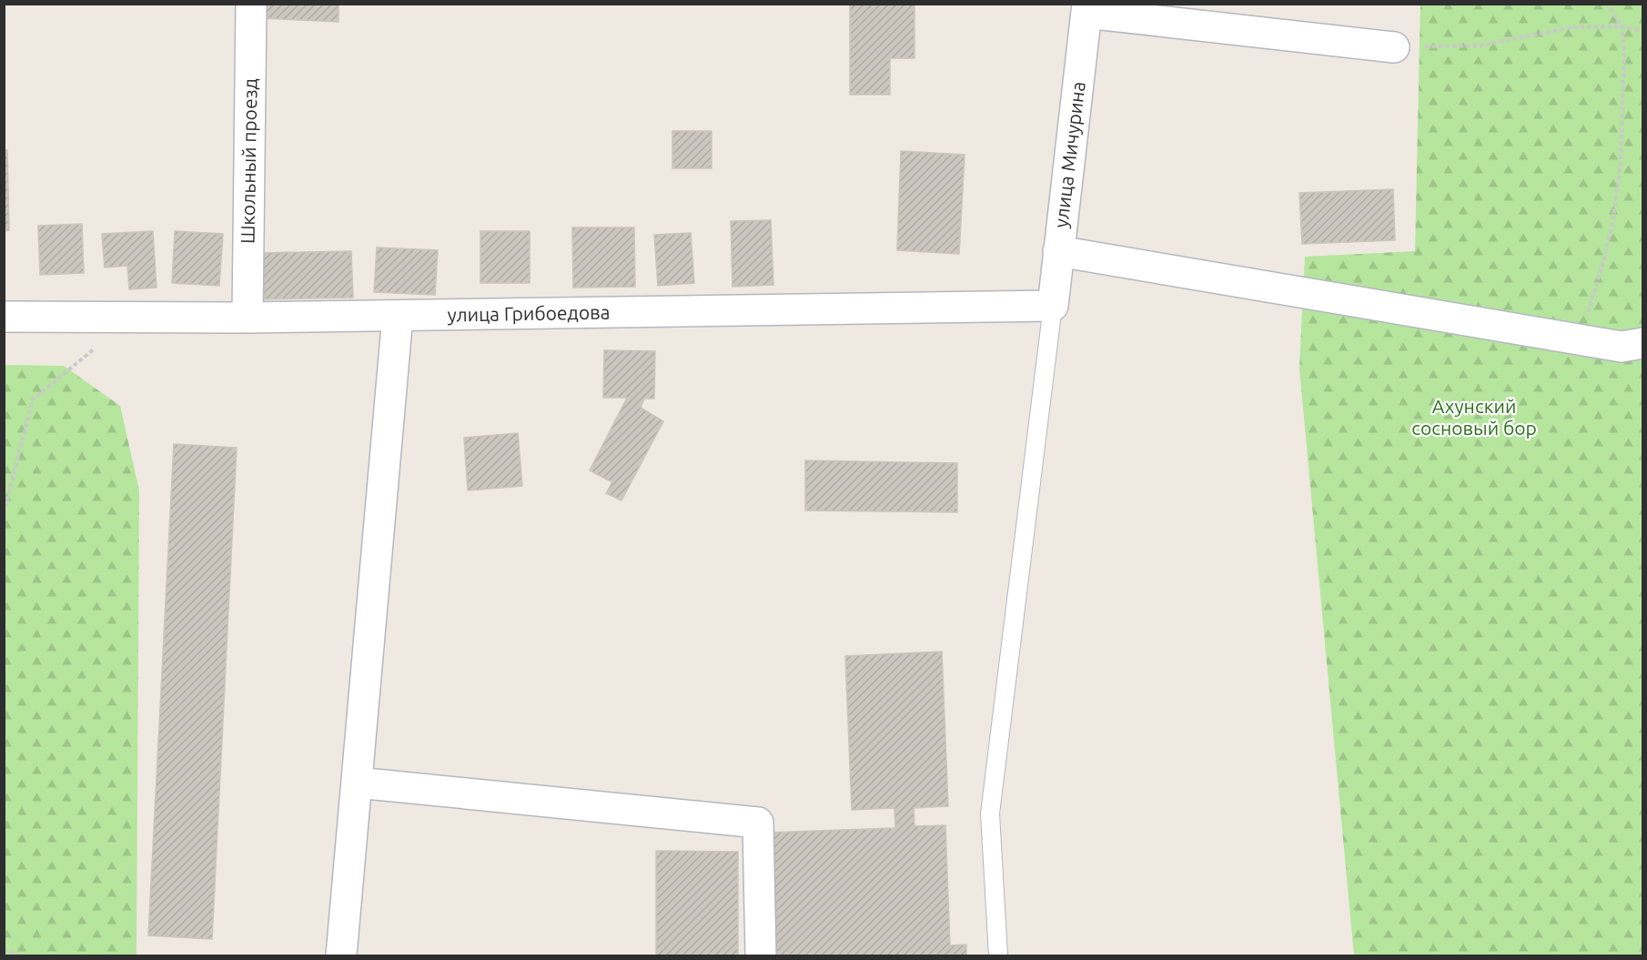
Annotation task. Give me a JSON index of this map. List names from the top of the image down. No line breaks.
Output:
{"streets":{"street":["улица Мичурина","Школьный проезд","улица Грибоедова"]},"crossings":[["улица Мичурина","улица Грибоедова"],["Школьный проезд","улица Грибоедова"]],"parks":["Ахунский сосновый бор"]}
